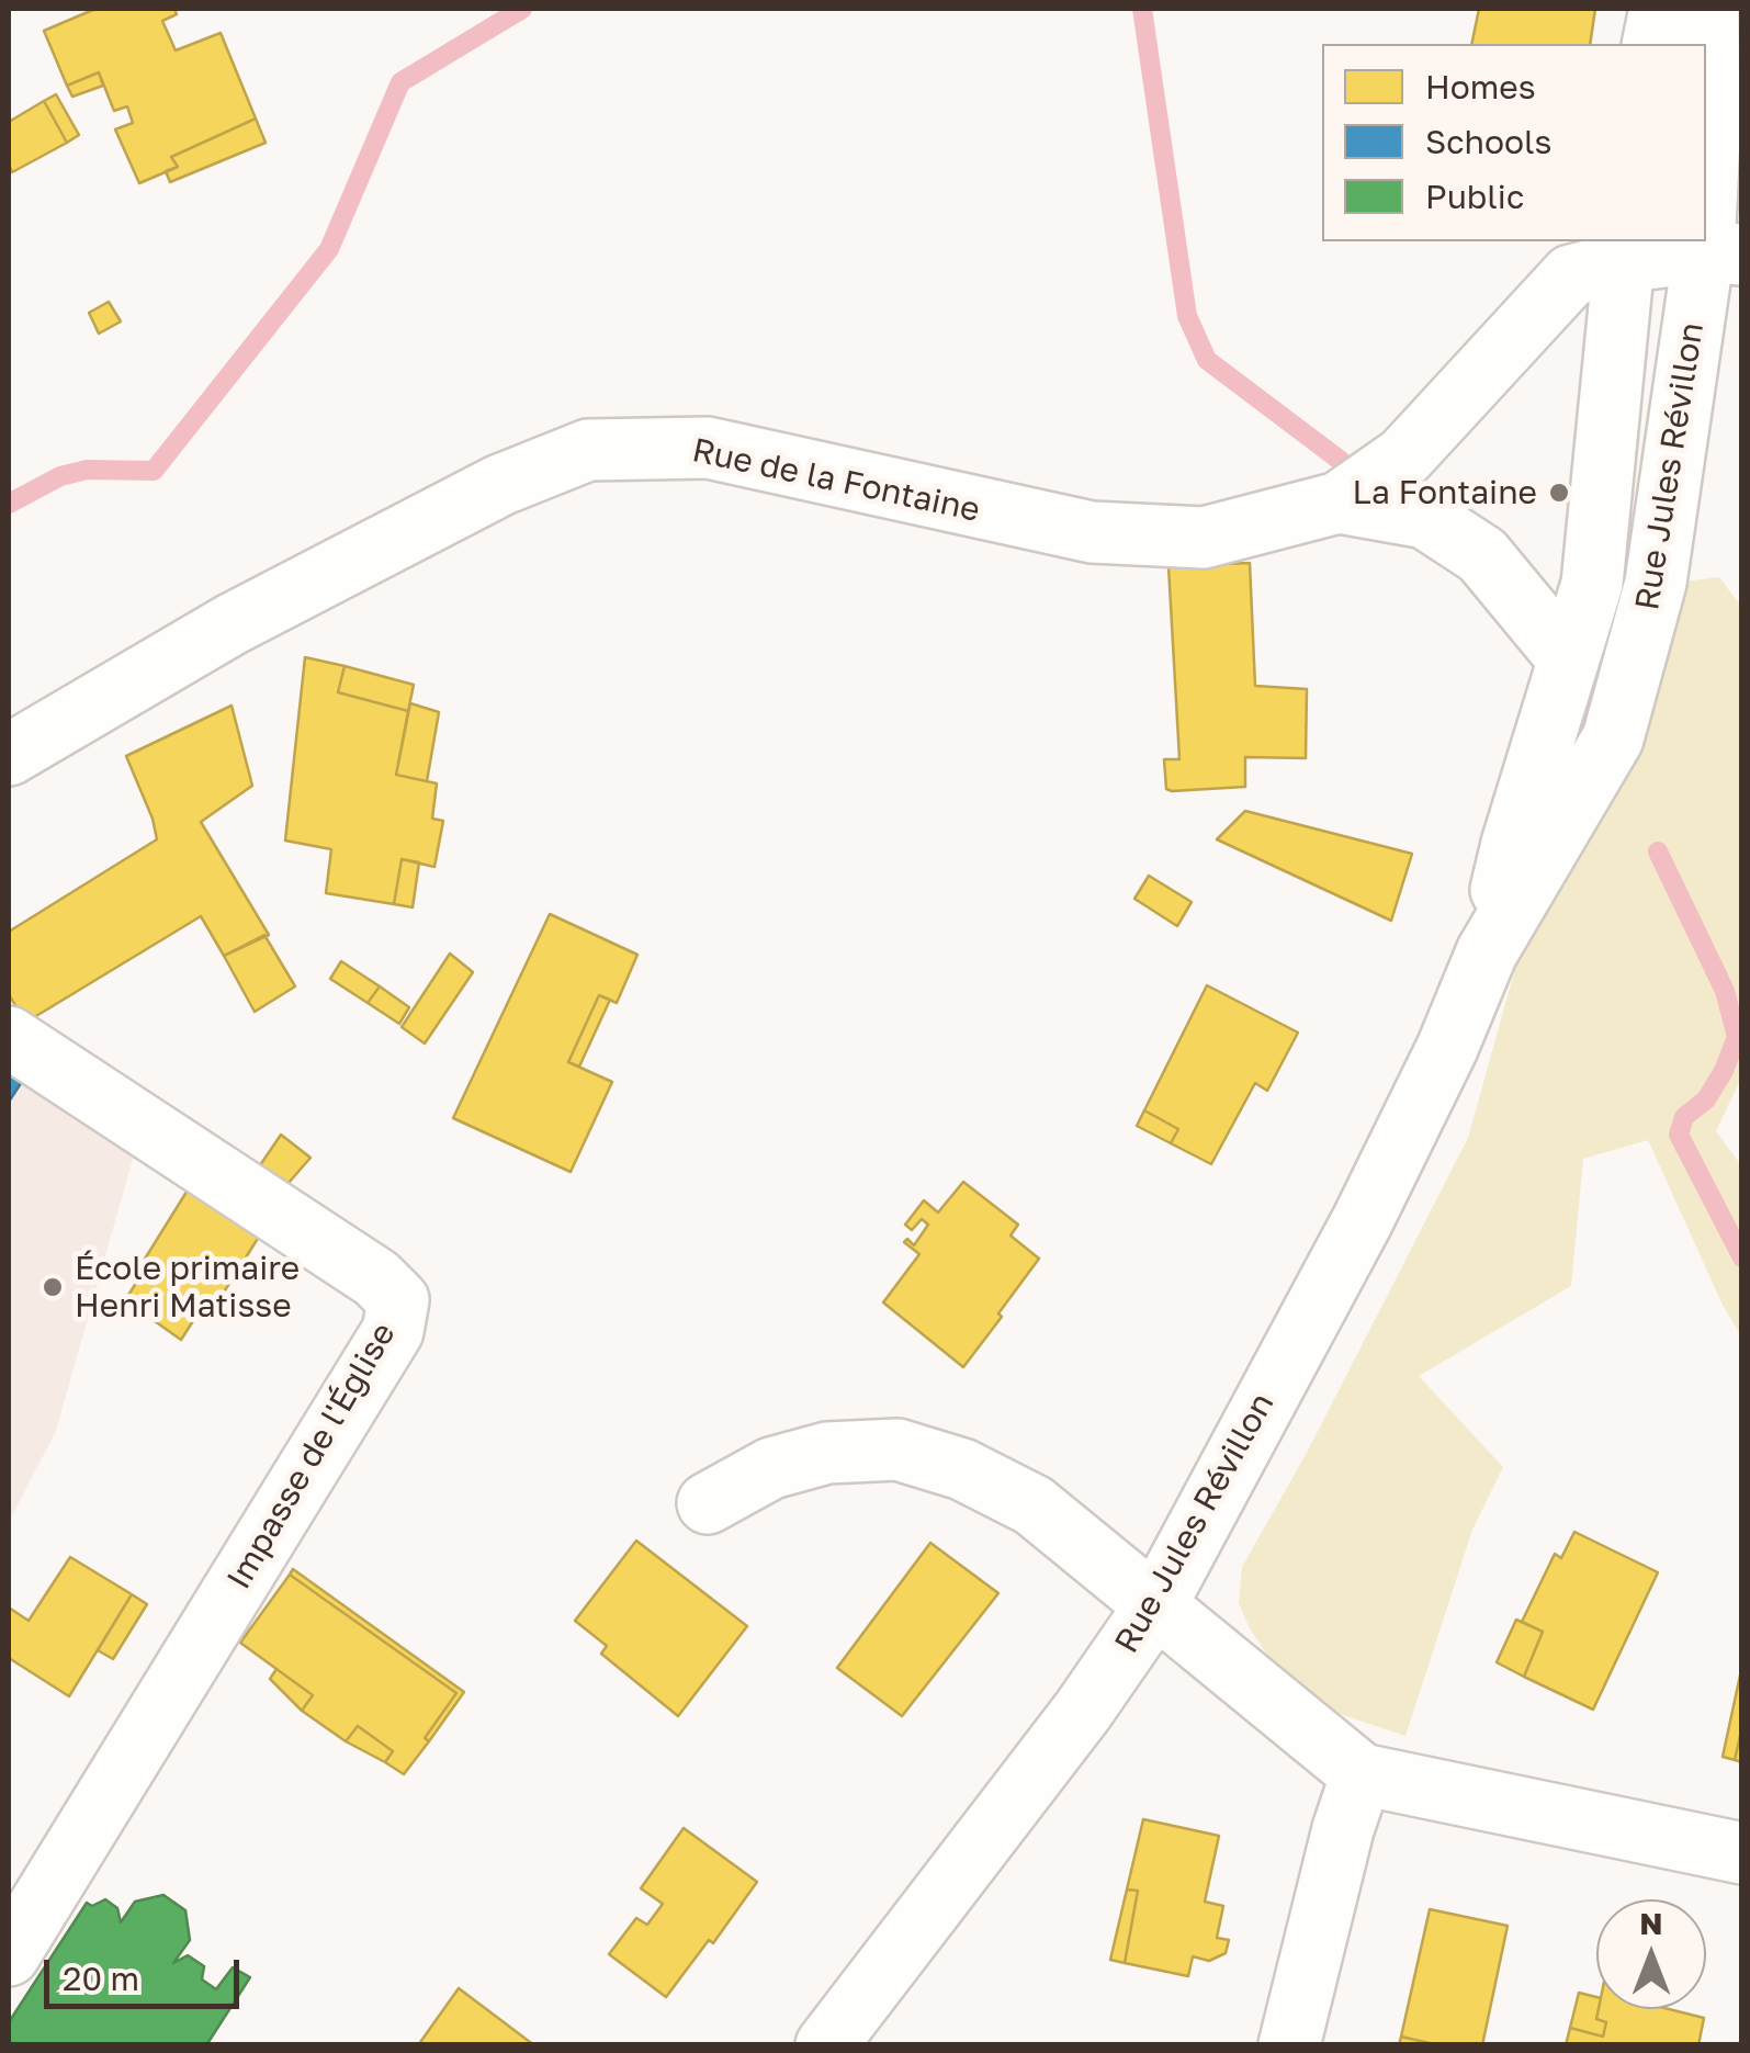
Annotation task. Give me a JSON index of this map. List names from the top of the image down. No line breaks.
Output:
{"streets":{"street":["Rue Jules Révillon","Rue de la Fontaine","Impasse de l'Église"]},"crossings":[["Rue Jules Révillon","Rue de la Fontaine"]],"places":["La Fontaine","École primaire Henri Matisse"],"legend":["Homes","Schools","Public"],"scale_bar":"20 m","north":"top"}
